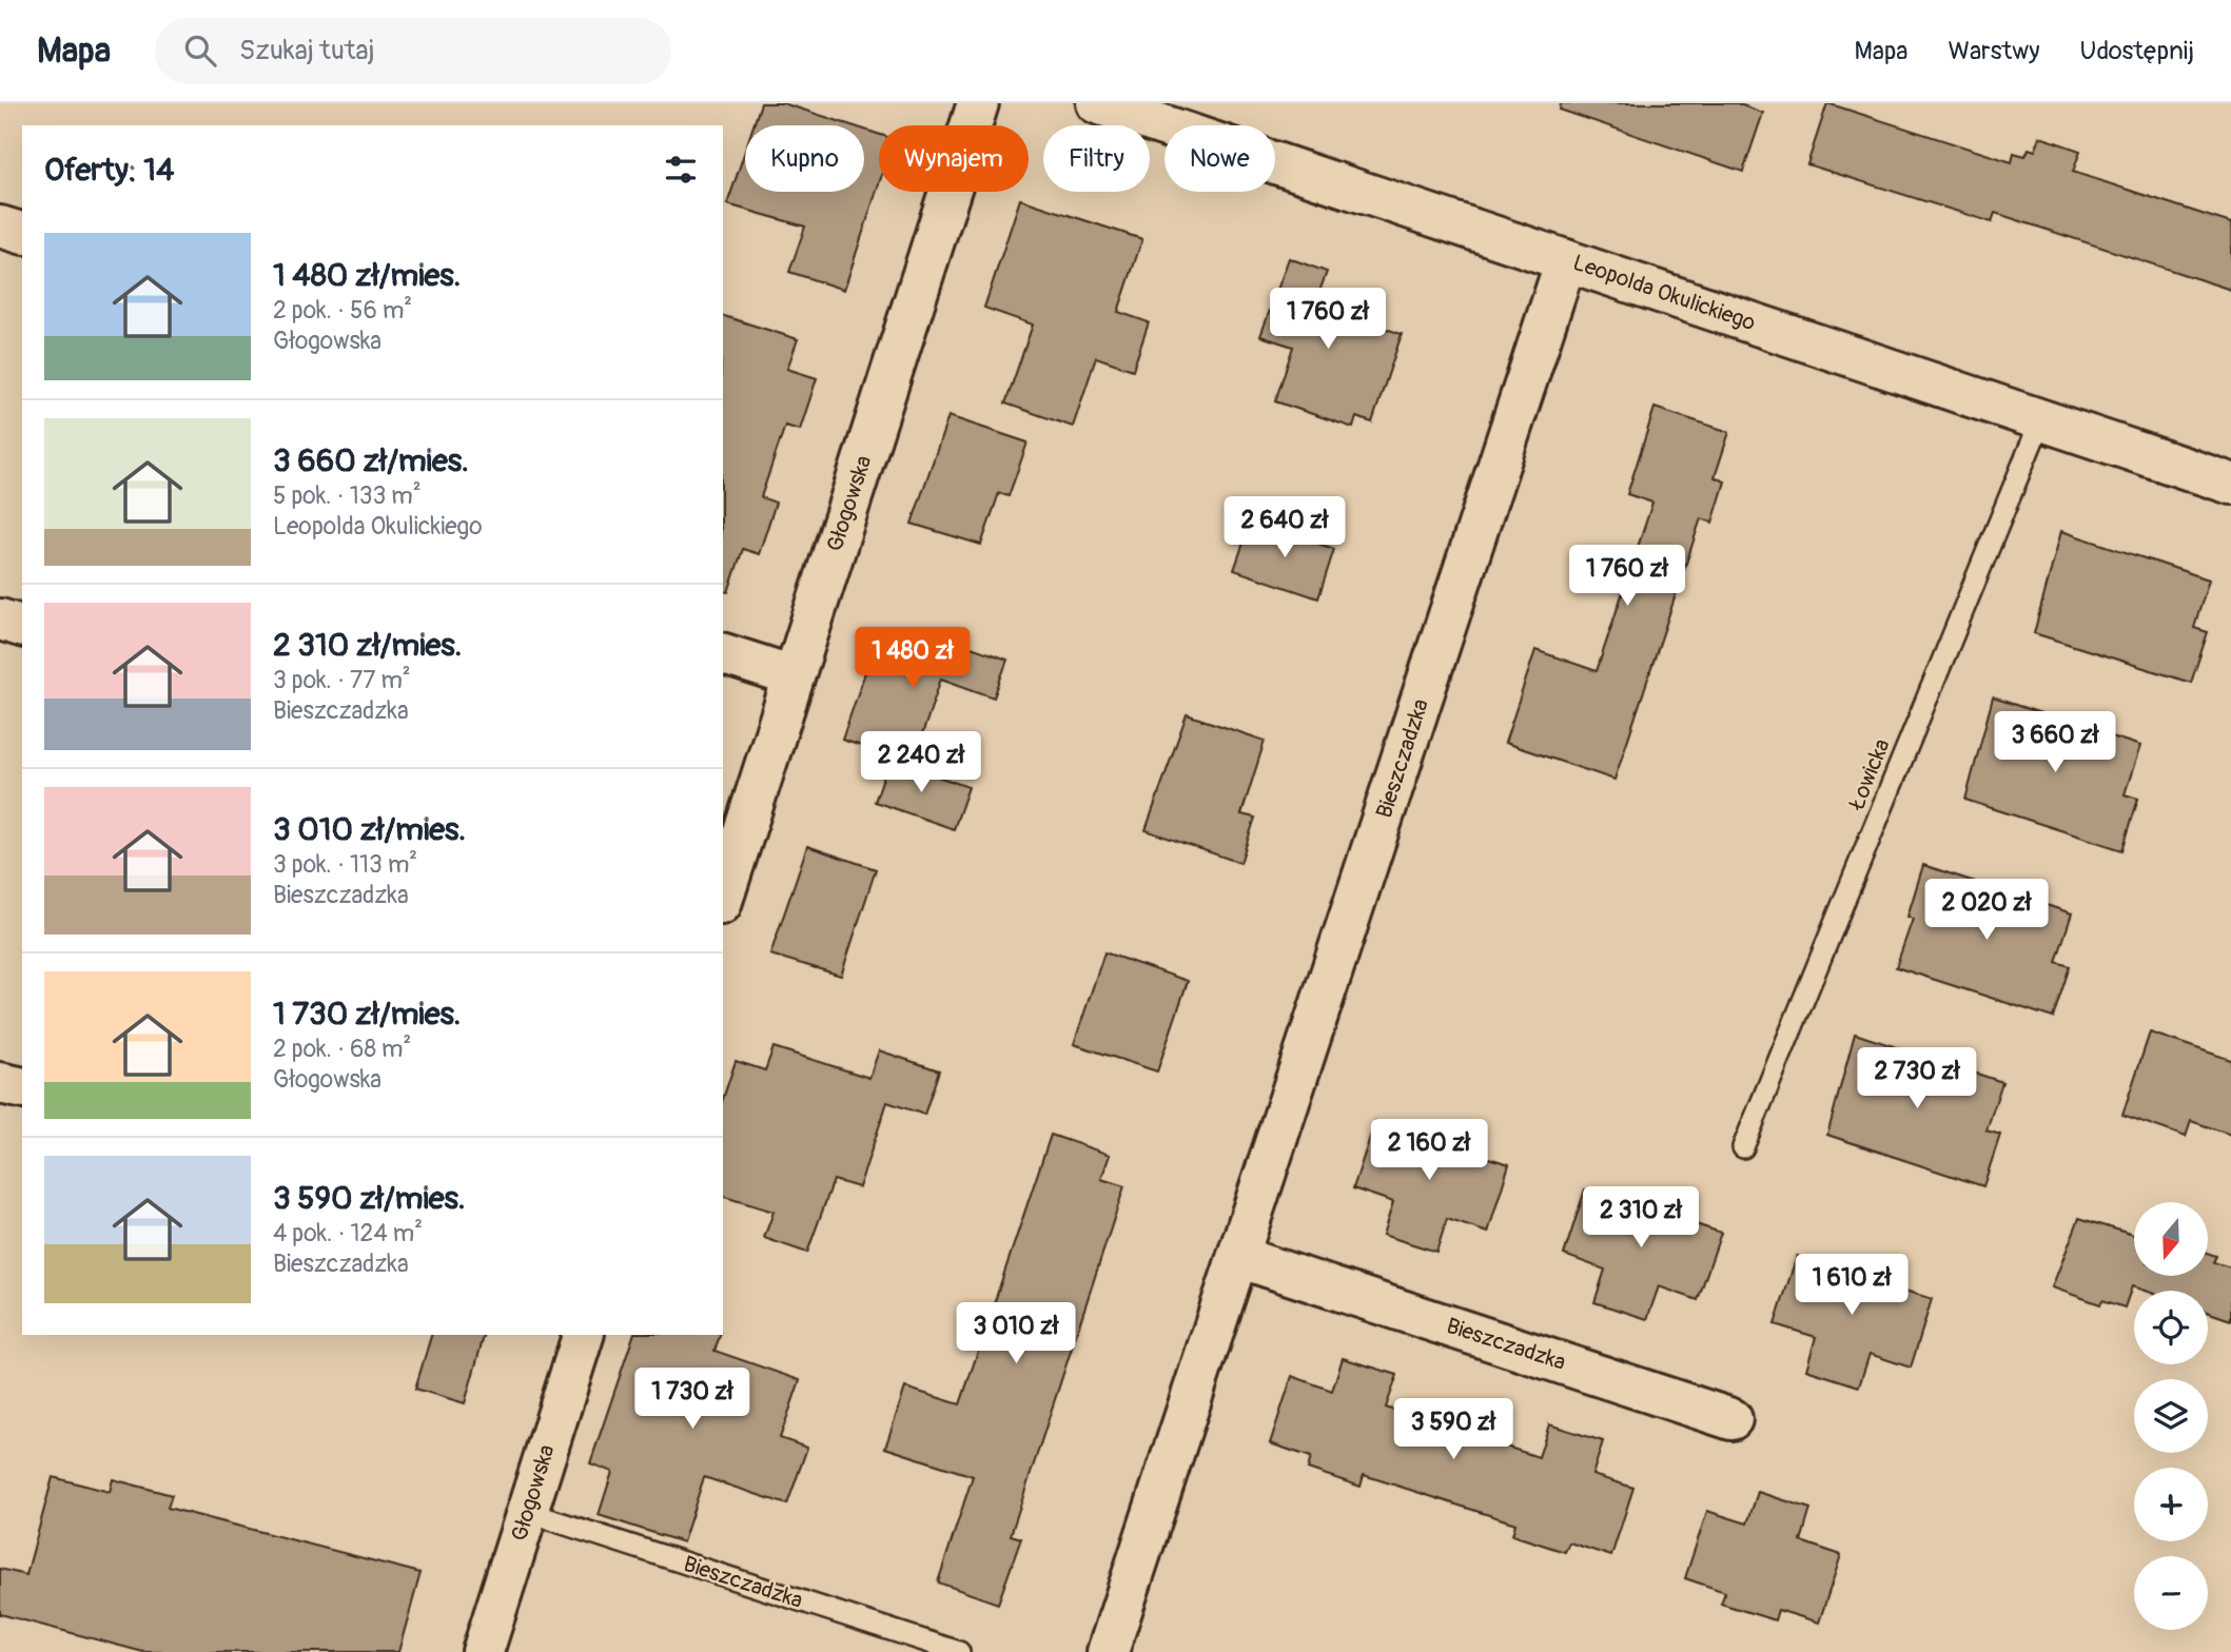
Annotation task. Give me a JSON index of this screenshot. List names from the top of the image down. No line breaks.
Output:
{"streets":{"street":["Leopolda Okulickiego","Głogowska","Bieszczadzka"],"lane":["Łowicka"]},"crossings":[["Leopolda Okulickiego","Bieszczadzka"],["Leopolda Okulickiego","Łowicka"],["Głogowska","Bieszczadzka"]],"north":"bottom","page":{"header":"Mapa","search":"Szukaj tutaj","nav":["Mapa","Warstwy","Udostępnij"],"chip":["Kupno","Wynajem","Filtry","Nowe"],"heading":"Oferty: 14","list":[{"name":"1 480 zł/mies.","note":"2 pok. · 56 m² · Głogowska"},{"name":"3 660 zł/mies.","note":"5 pok. · 133 m² · Leopolda Okulickiego"},{"name":"2 310 zł/mies.","note":"3 pok. · 77 m² · Bieszczadzka"},{"name":"3 010 zł/mies.","note":"3 pok. · 113 m² · Bieszczadzka"},{"name":"1 730 zł/mies.","note":"2 pok. · 68 m² · Głogowska"},{"name":"3 590 zł/mies.","note":"4 pok. · 124 m² · Bieszczadzka"}],"price":["1 760 zł","2 640 zł","1 760 zł","1 480 zł","3 660 zł","2 240 zł","2 020 zł","2 730 zł","2 160 zł","2 310 zł","1 610 zł","3 010 zł","1 730 zł","3 590 zł"],"map_buttons":["+","−"]}}
